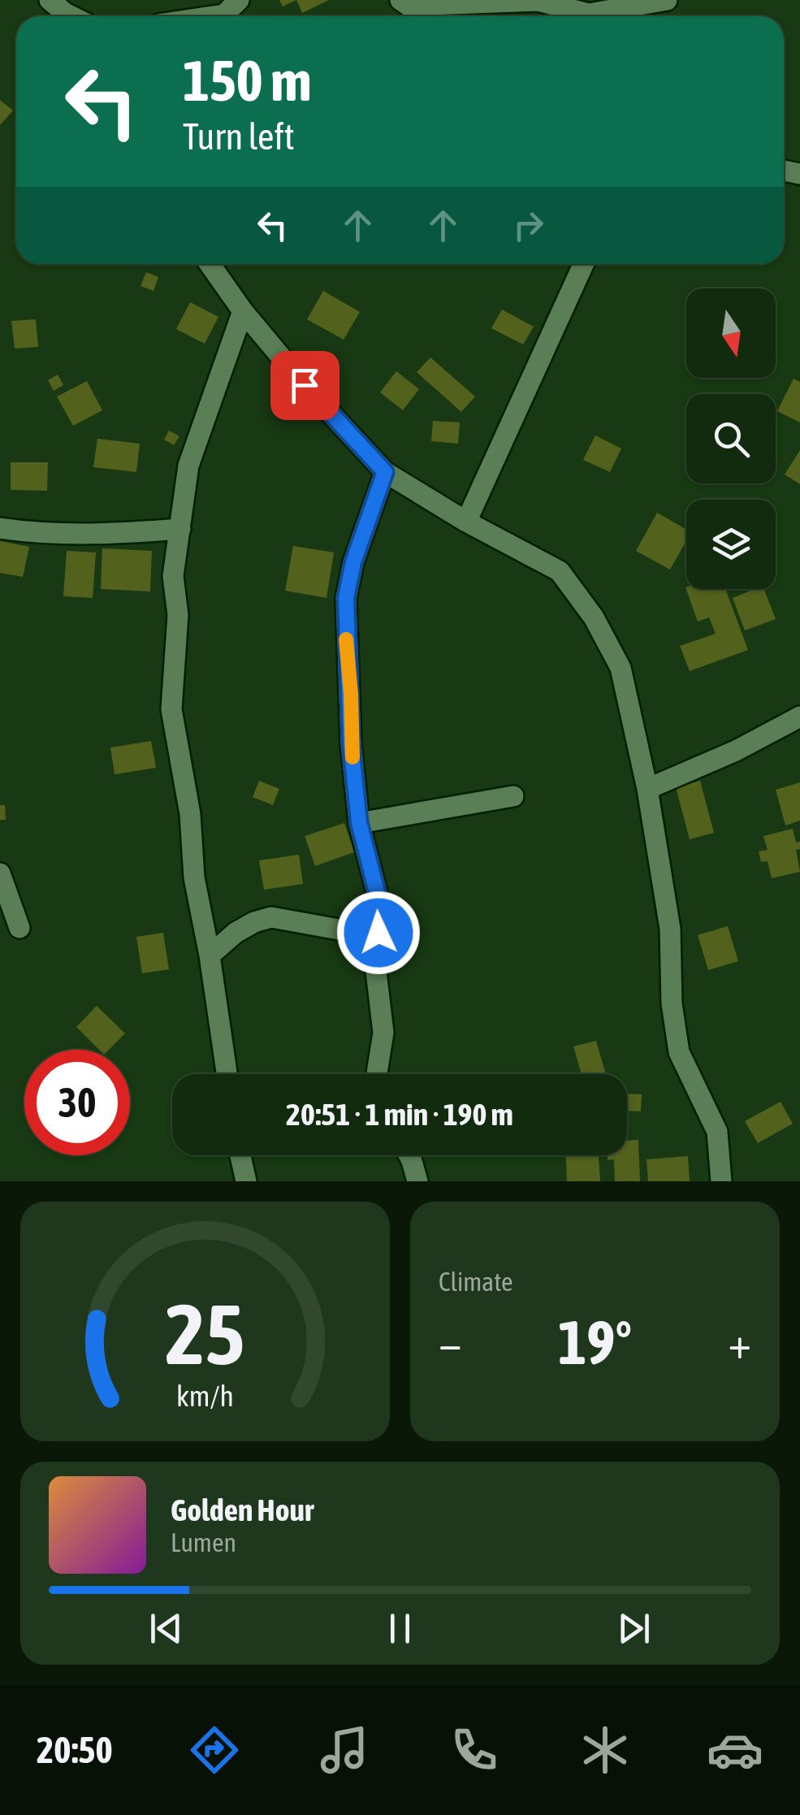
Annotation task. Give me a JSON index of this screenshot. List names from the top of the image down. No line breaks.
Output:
{"north":"bottom","page":{"turn":["150 m","Turn left"],"limit":"30","trip":"20:51 · 1 min · 190 m","tile":"Climate","heat":["−","19°","+"],"song":["Golden Hour","Lumen"],"tabs":"20:50","gauge":["25","km/h"]}}
